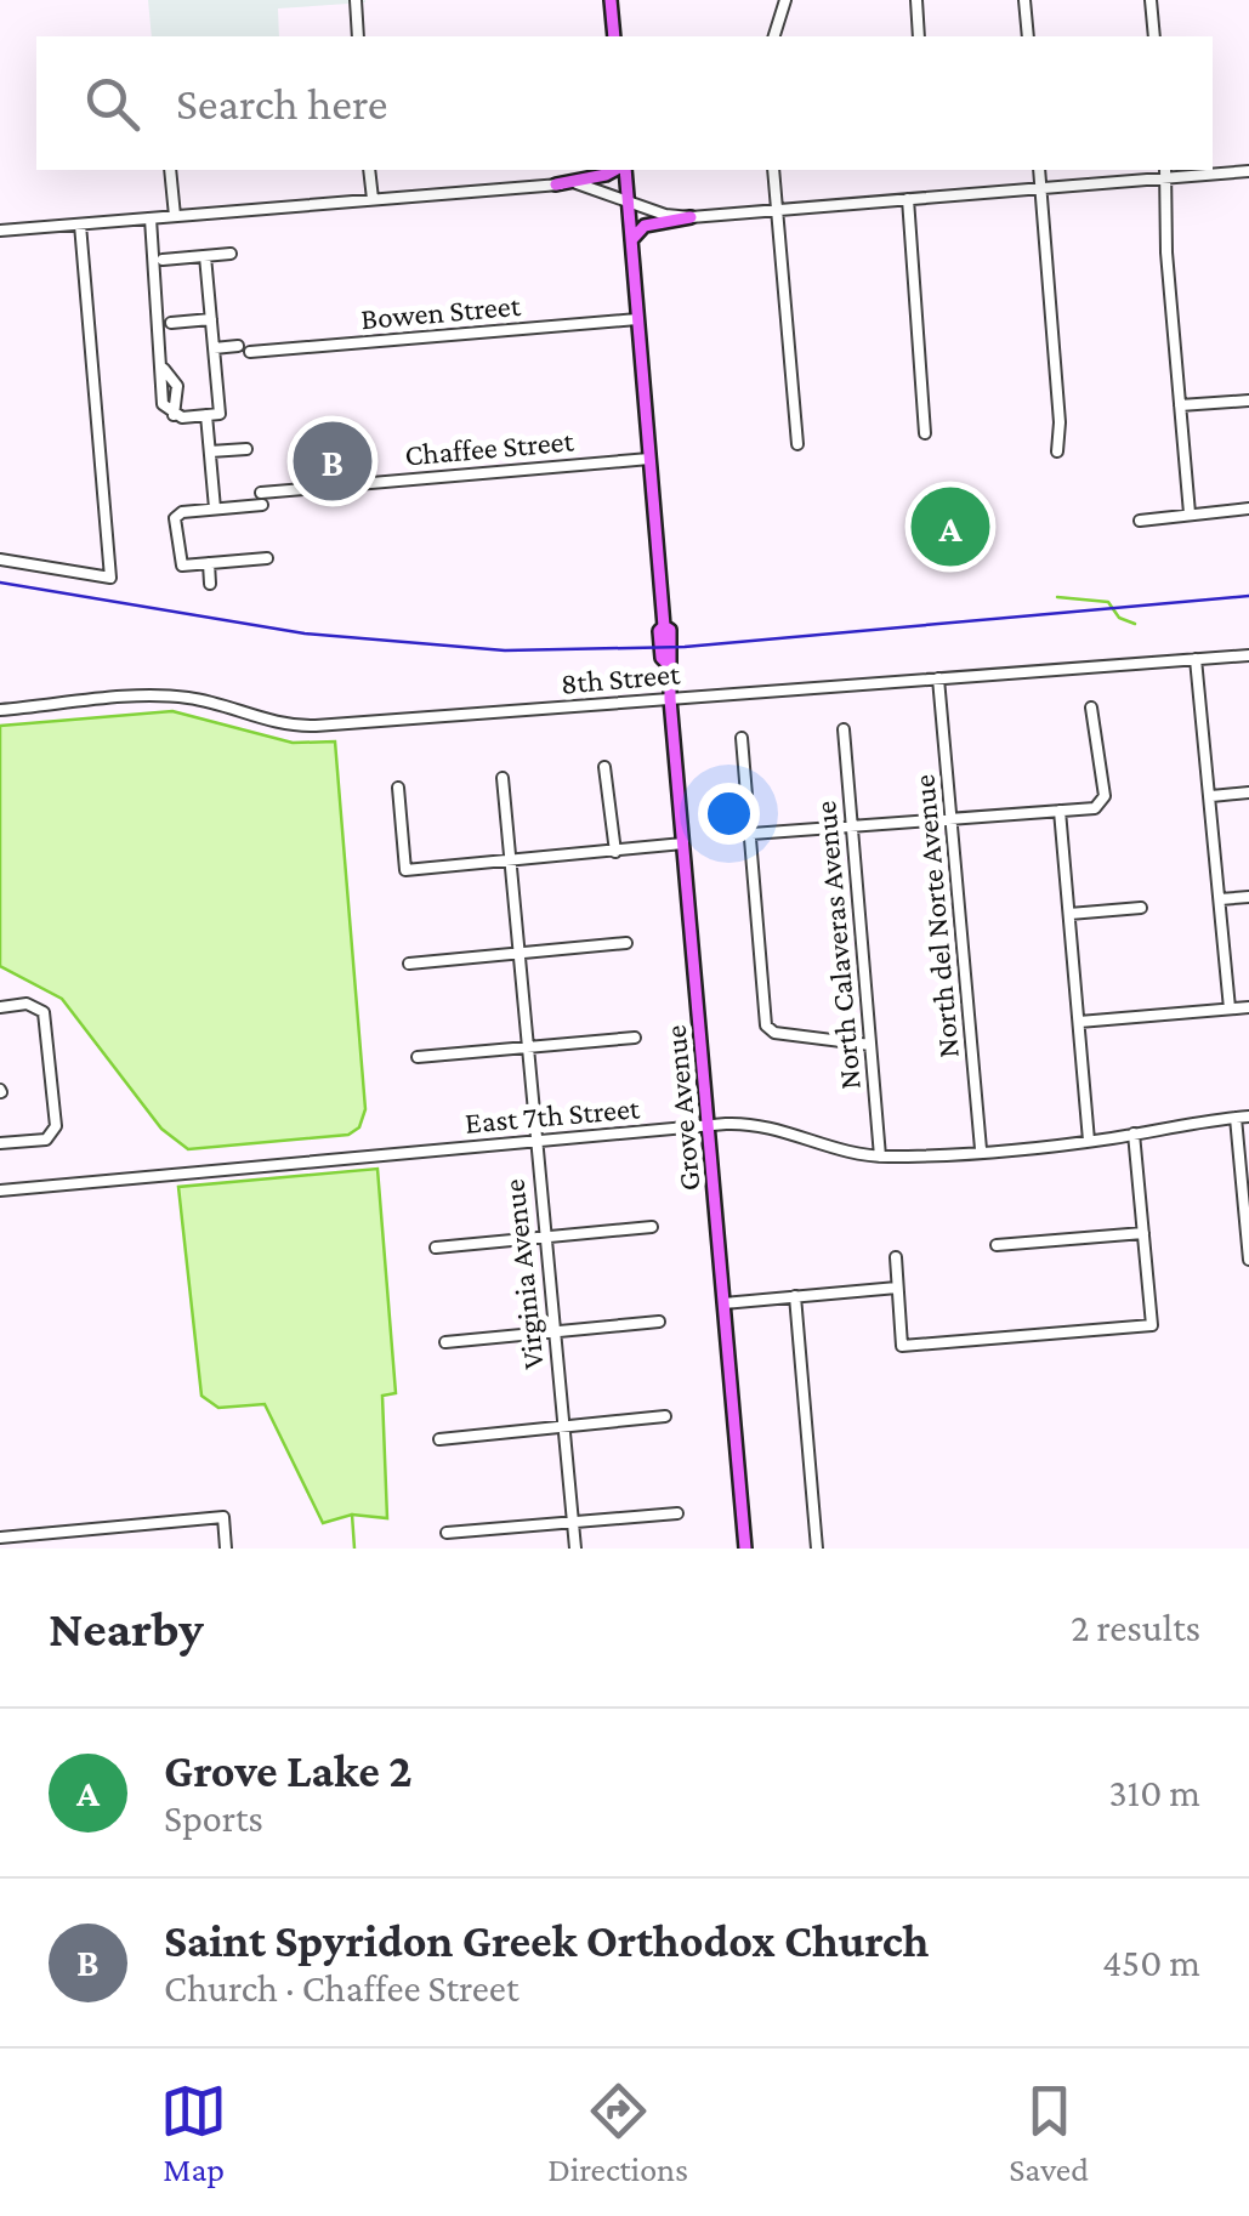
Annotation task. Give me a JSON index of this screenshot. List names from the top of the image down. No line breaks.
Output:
{"streets":{"main road":["Grove Avenue"],"street":["Bowen Street","Chaffee Street","8th Street","North del Norte Avenue","North Calaveras Avenue","East 7th Street","Virginia Avenue"]},"crossings":[["Bowen Street","Grove Avenue"],["Chaffee Street","Grove Avenue"],["8th Street","North del Norte Avenue"],["8th Street","Grove Avenue"],["North del Norte Avenue","East 7th Street"],["North Calaveras Avenue","East 7th Street"],["Grove Avenue","East 7th Street"],["East 7th Street","Virginia Avenue"]],"page":{"search":"Search here","pins":["B","A"],"heading":["Nearby","2 results"],"list":[{"mark":"A","name":"Grove Lake 2","note":"Sports","value":"310 m"},{"mark":"B","name":"Saint Spyridon Greek Orthodox Church","note":"Church · Chaffee Street","value":"450 m"}],"nav":["Map","Directions","Saved"]}}
